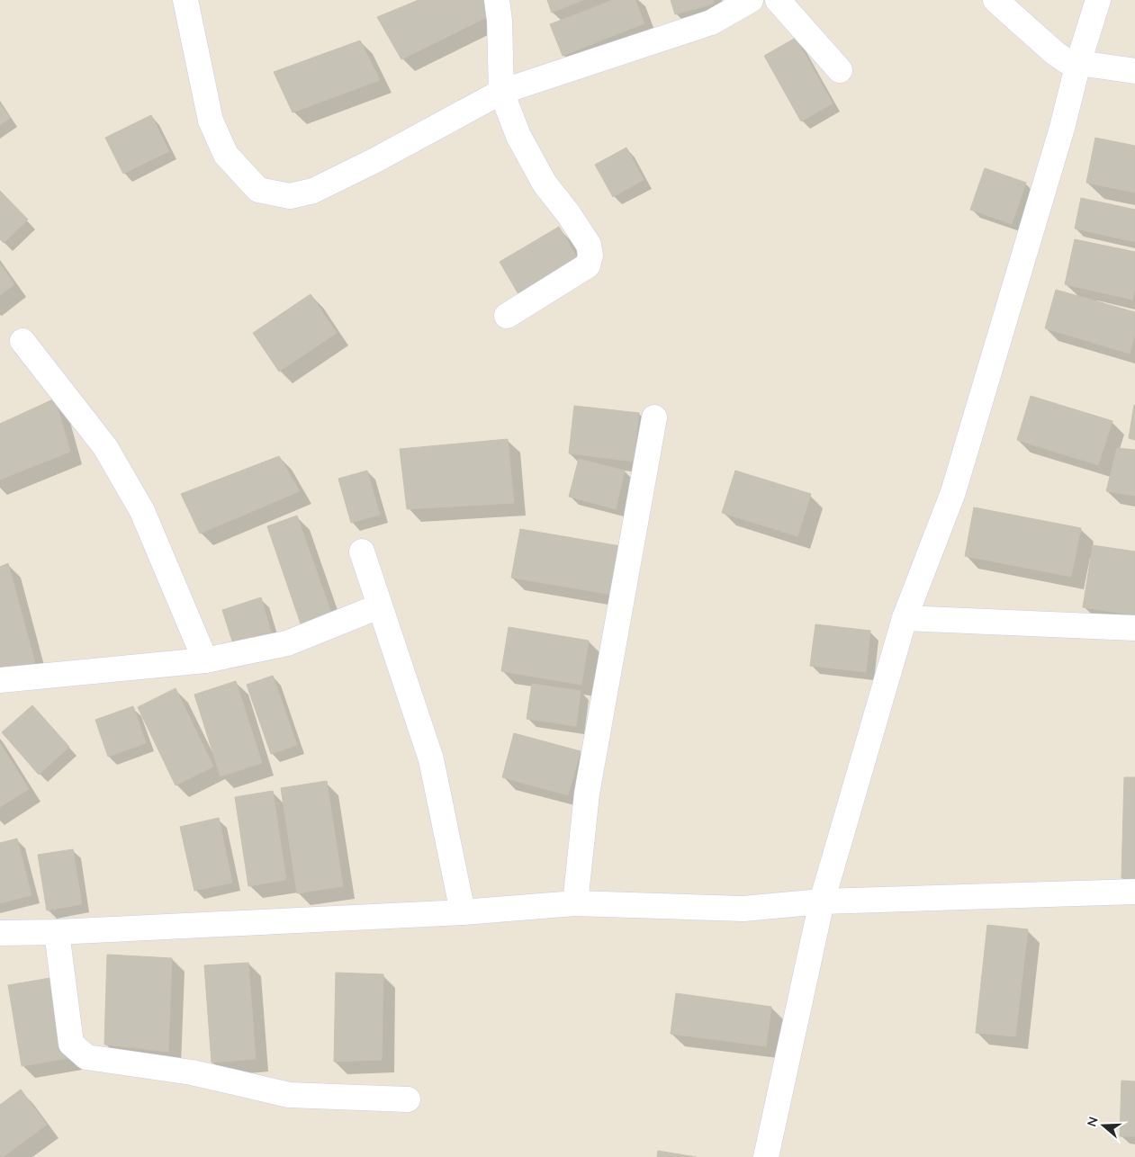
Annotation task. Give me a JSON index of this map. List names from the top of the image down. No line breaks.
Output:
{"north":"left"}
